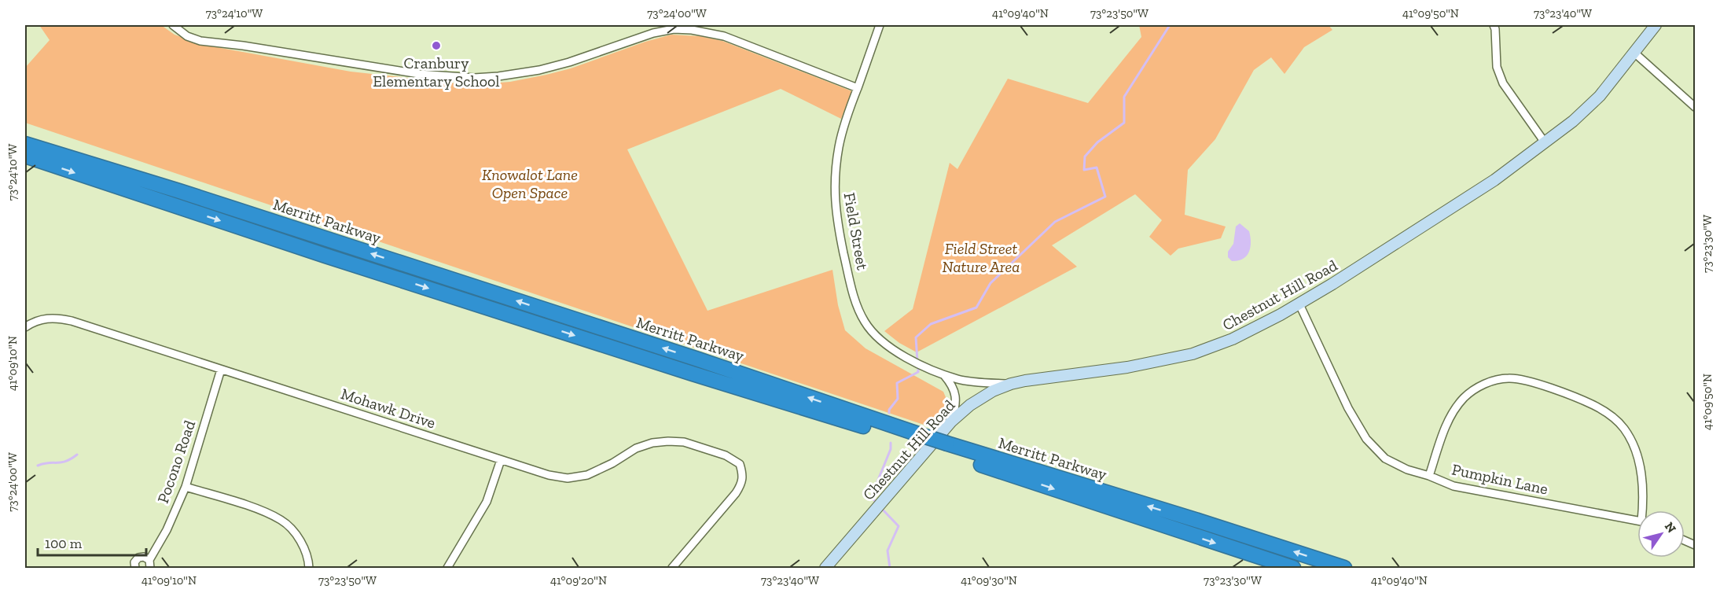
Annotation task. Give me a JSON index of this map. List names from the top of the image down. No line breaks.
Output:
{"streets":{"highway":["Merritt Parkway"],"main road":["Chestnut Hill Road"],"street":["Field Street","Mohawk Drive","Pocono Road","Pumpkin Lane"]},"crossings":[["Field Street","Chestnut Hill Road"],["Chestnut Hill Road","Pumpkin Lane"],["Mohawk Drive","Pocono Road"]],"parks":["Knowalot Lane Open Space","Field Street Nature Area"],"places":["Cranbury Elementary School"],"scale_bar":"100 m","north":"top right","coordinates":["73°24'10\"W","73°24'00\"W","41°09'40\"N","73°23'50\"W","41°09'50\"N","73°23'40\"W","73°23'30\"W","41°09'10\"N","41°09'20\"N","41°09'30\"N"]}
